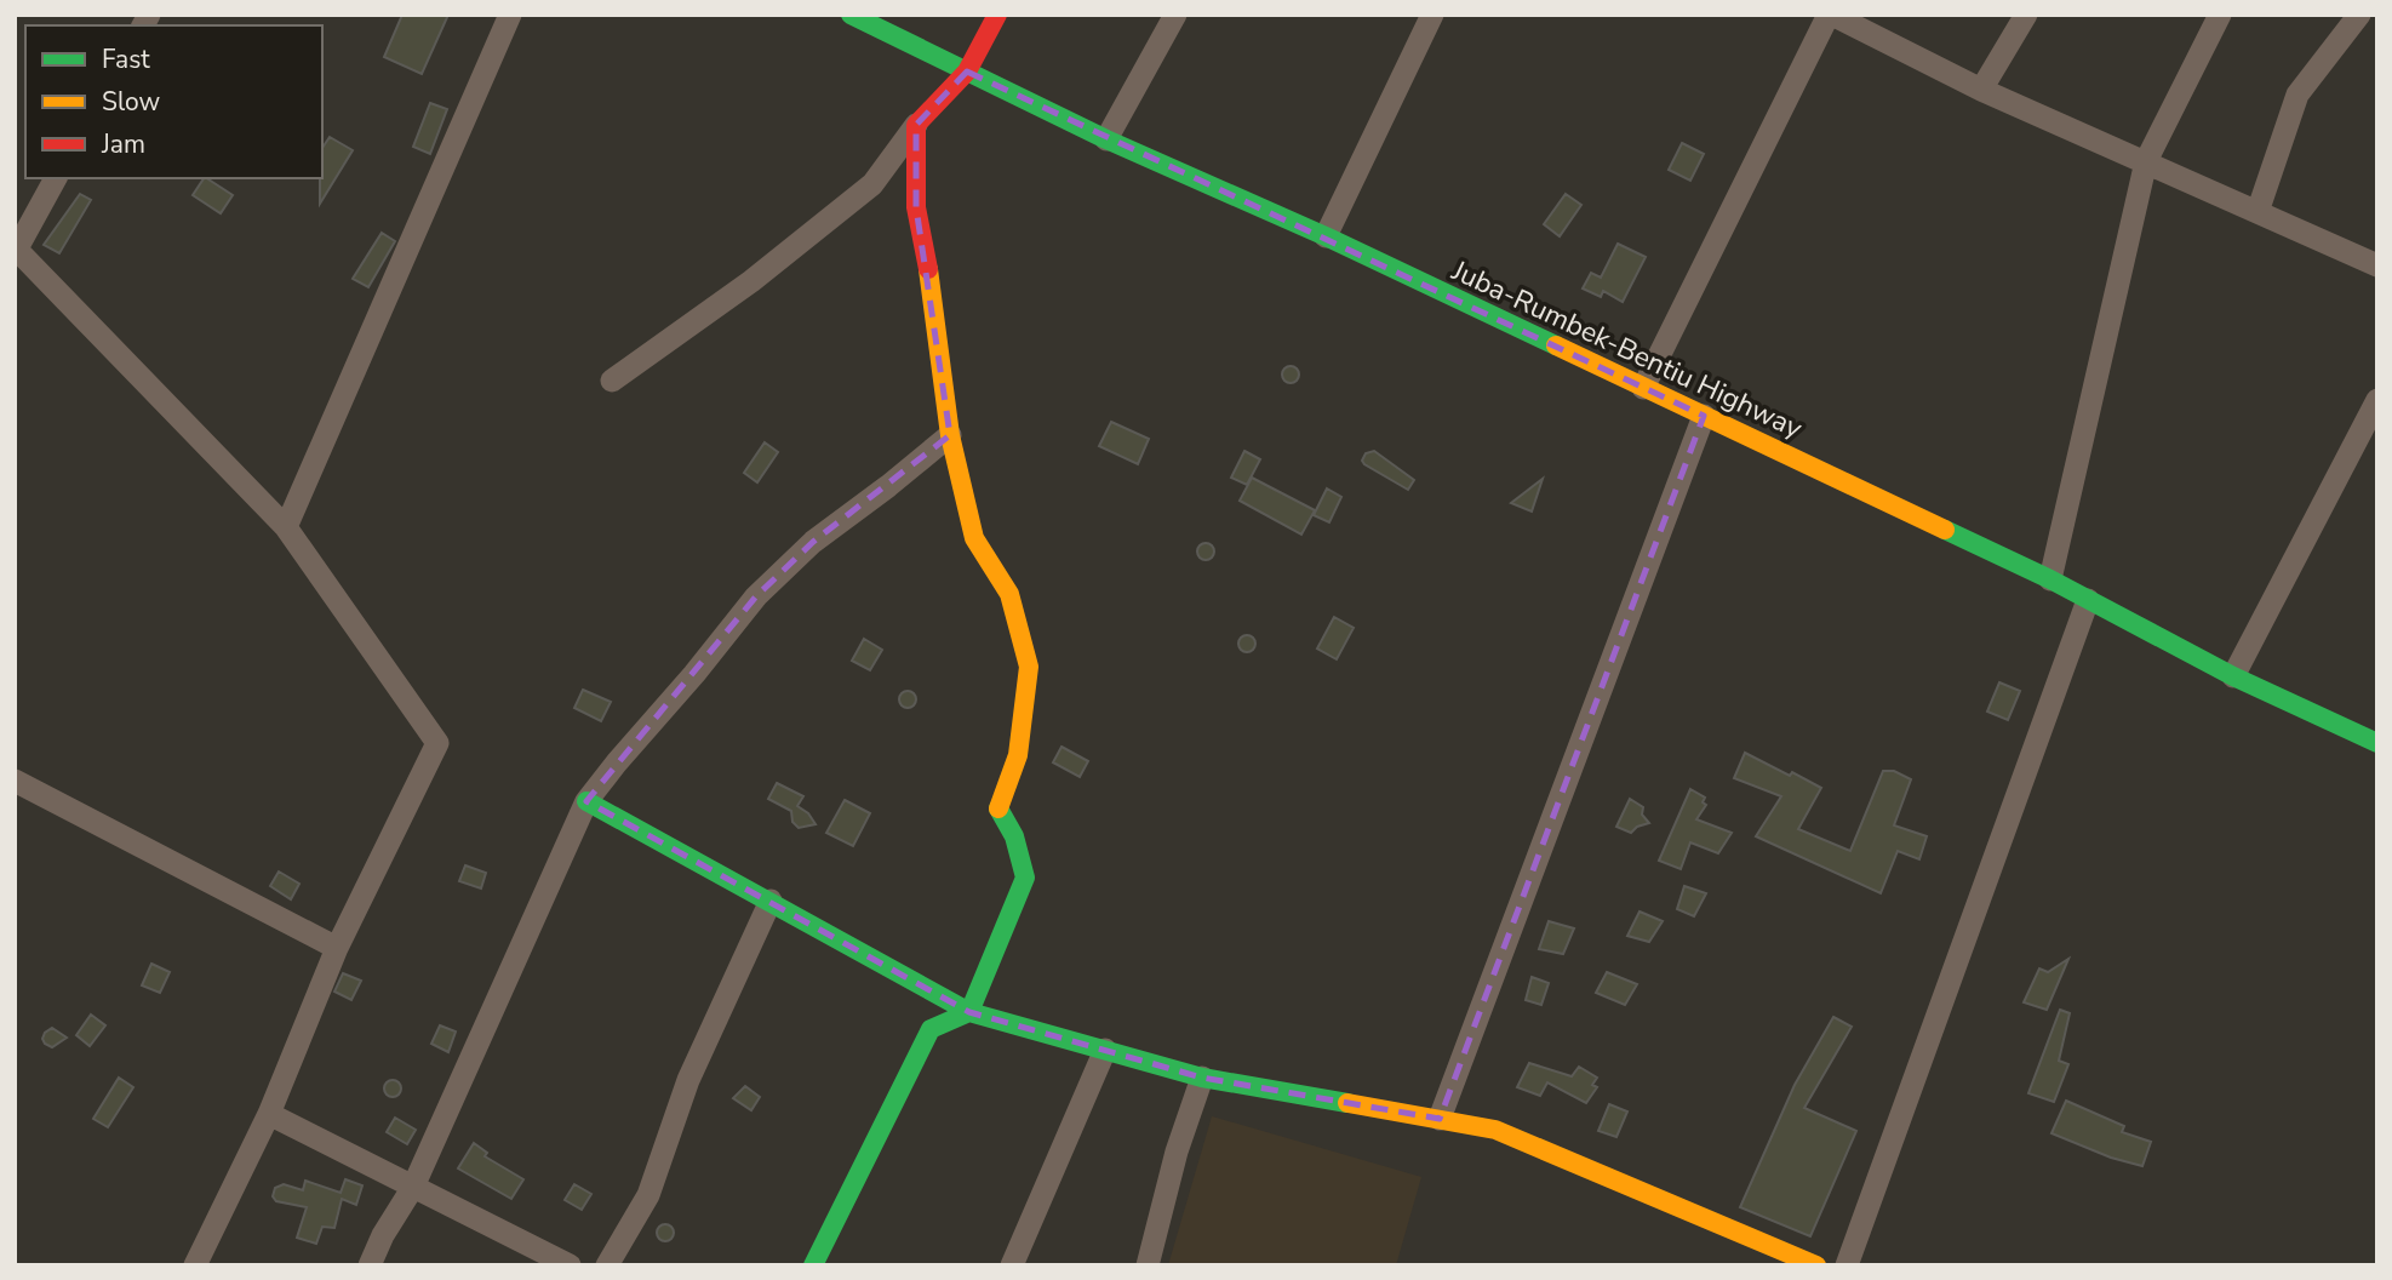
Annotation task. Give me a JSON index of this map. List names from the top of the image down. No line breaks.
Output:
{"streets":{"street":["Juba-Rumbek-Bentiu Highway"]},"legend":["Fast","Slow","Jam"]}
